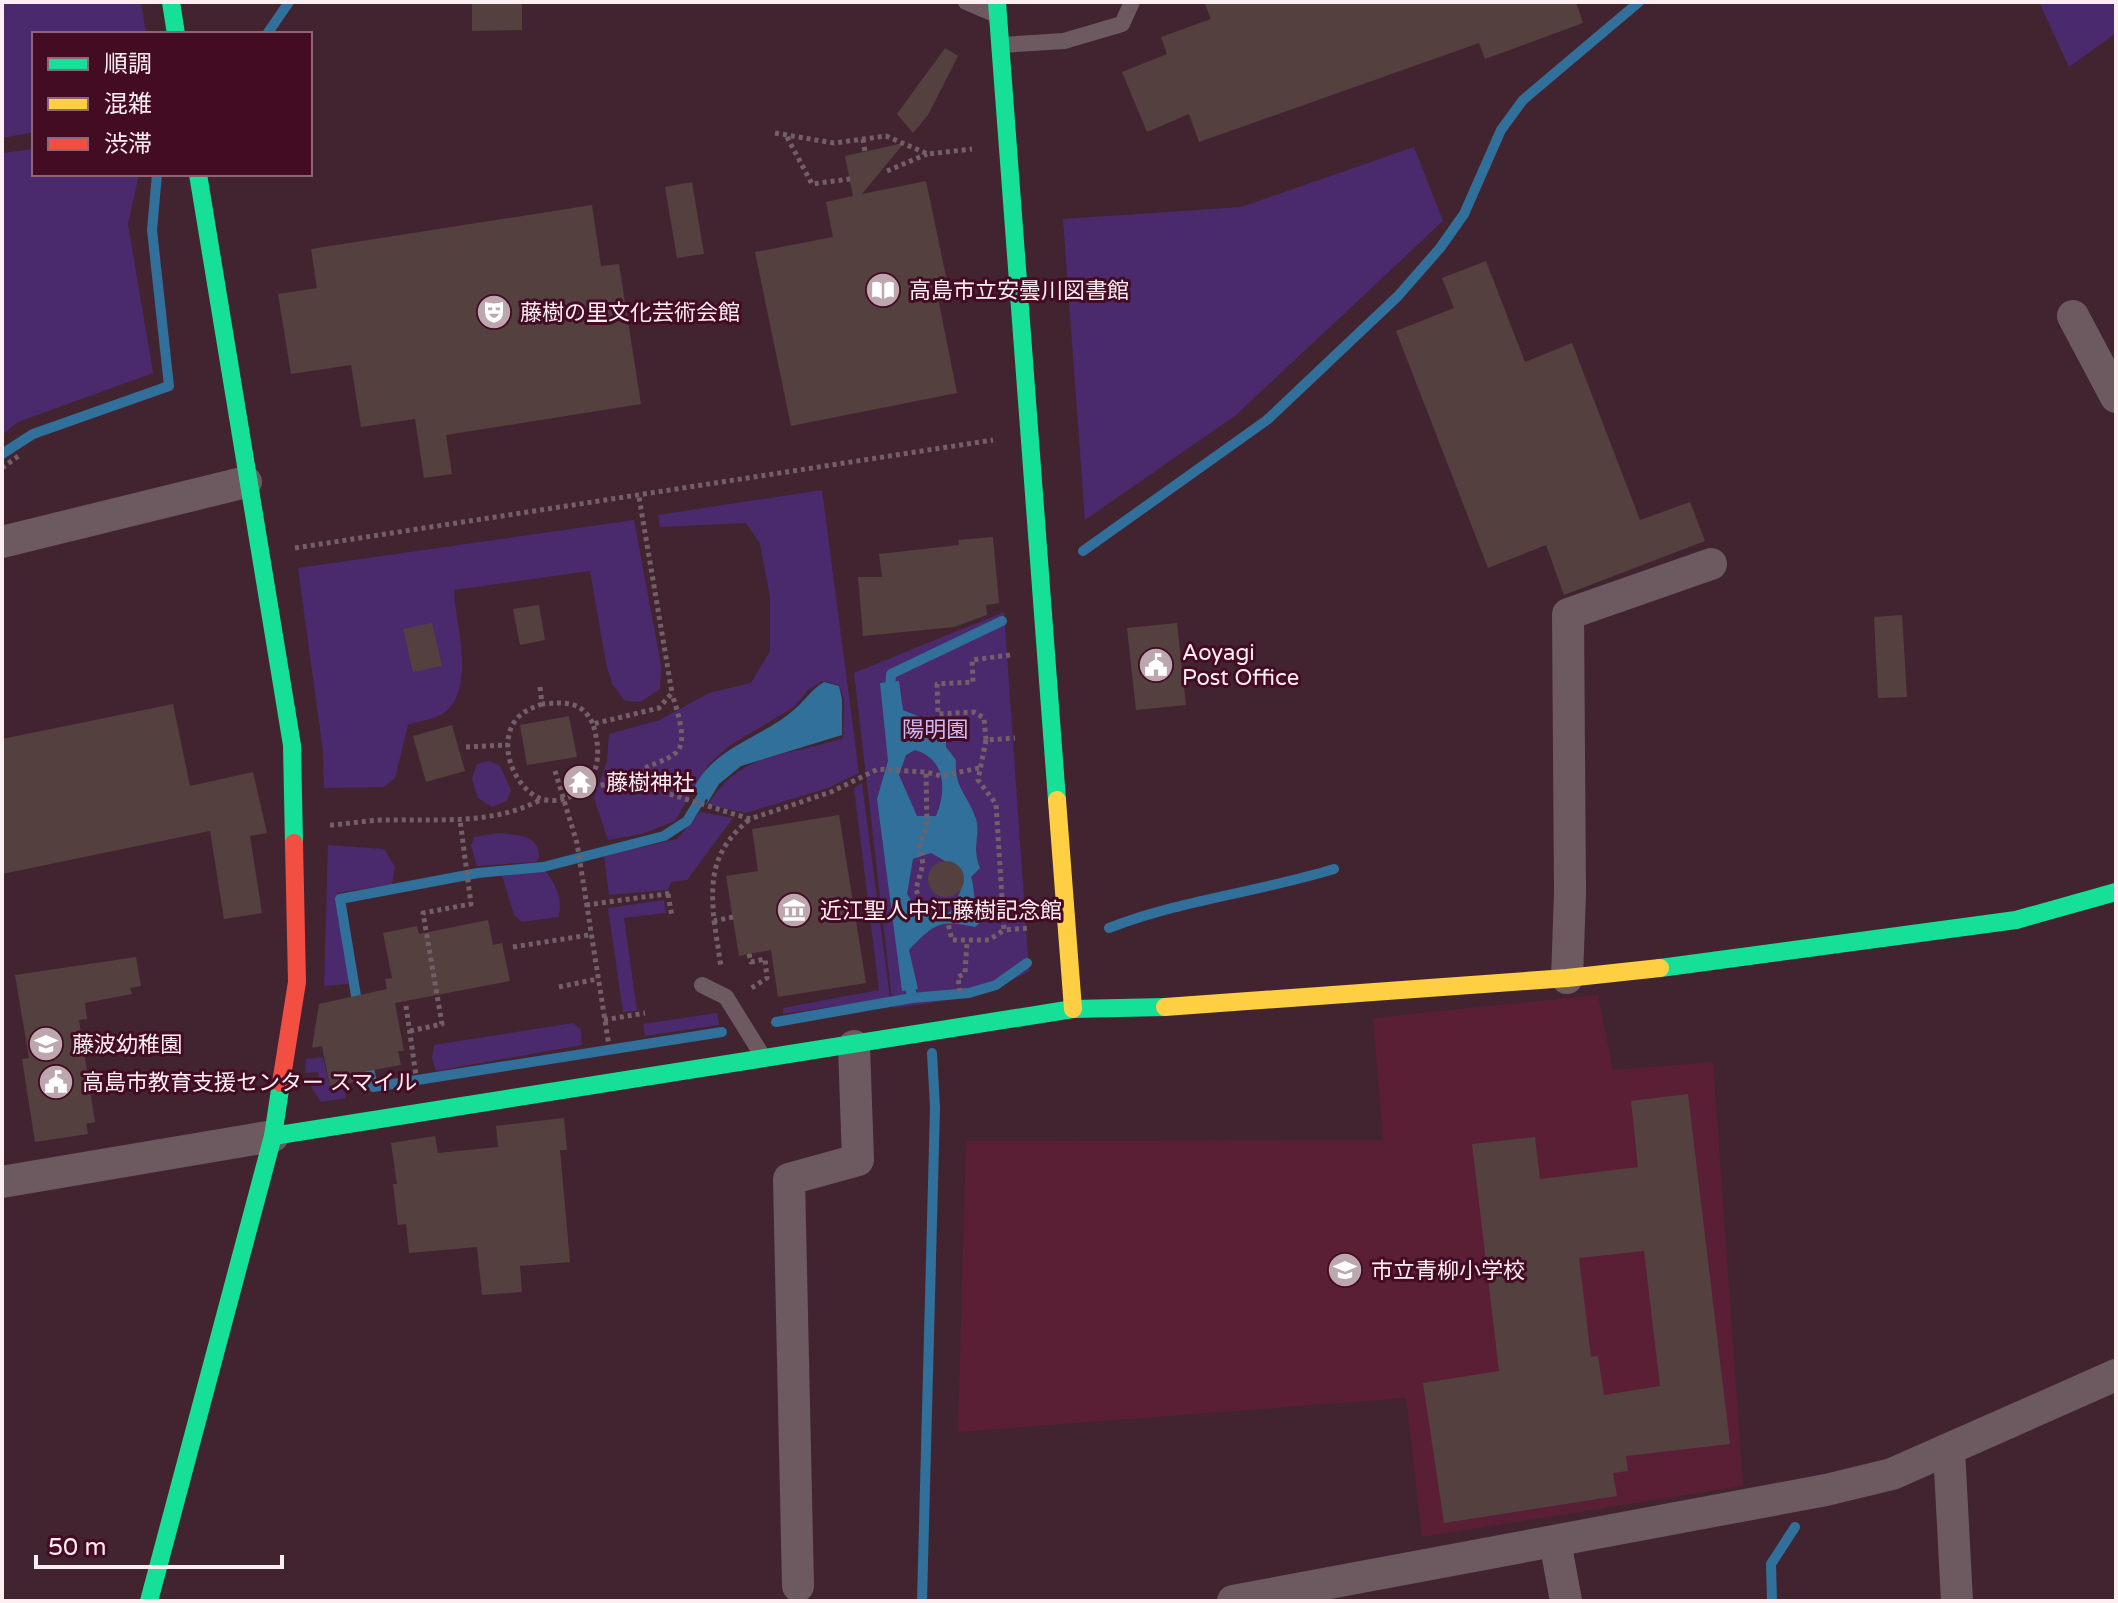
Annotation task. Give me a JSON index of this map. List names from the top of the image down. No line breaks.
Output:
{"parks":["陽明園"],"places":{"library":["高島市立安曇川図書館"],"theatre":["藤樹の里文化芸術会館"],"public building":["Aoyagi Post Office","高島市教育支援センター スマイル"],"temple":["藤樹神社"],"museum":["近江聖人中江藤樹記念館"],"school or university":["藤波幼稚園","市立青柳小学校"]},"legend":["順調","混雑","渋滞"],"scale_bar":"50 m"}
